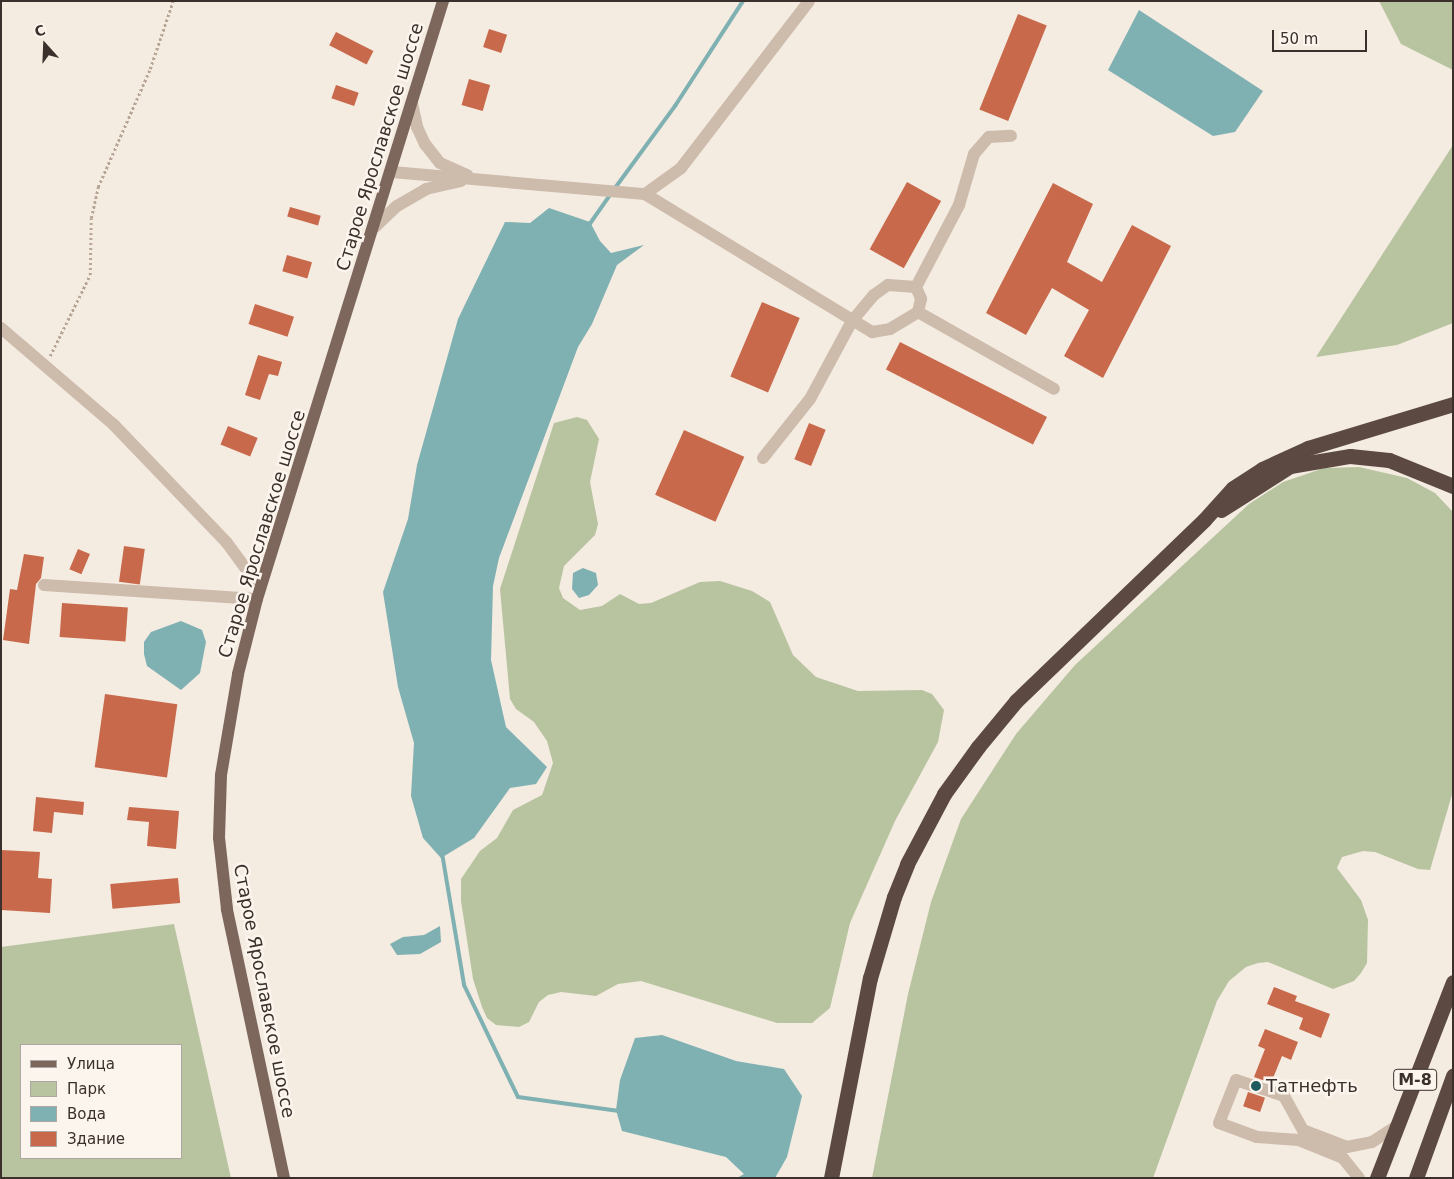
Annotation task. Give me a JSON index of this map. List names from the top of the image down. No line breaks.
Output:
{"streets":{"highway":["М-8"],"main road":["Старое Ярославское шоссе"]},"places":["Татнефть"],"legend":["Улица","Парк","Вода","Здание"],"scale_bar":"50 m","north":"top"}
